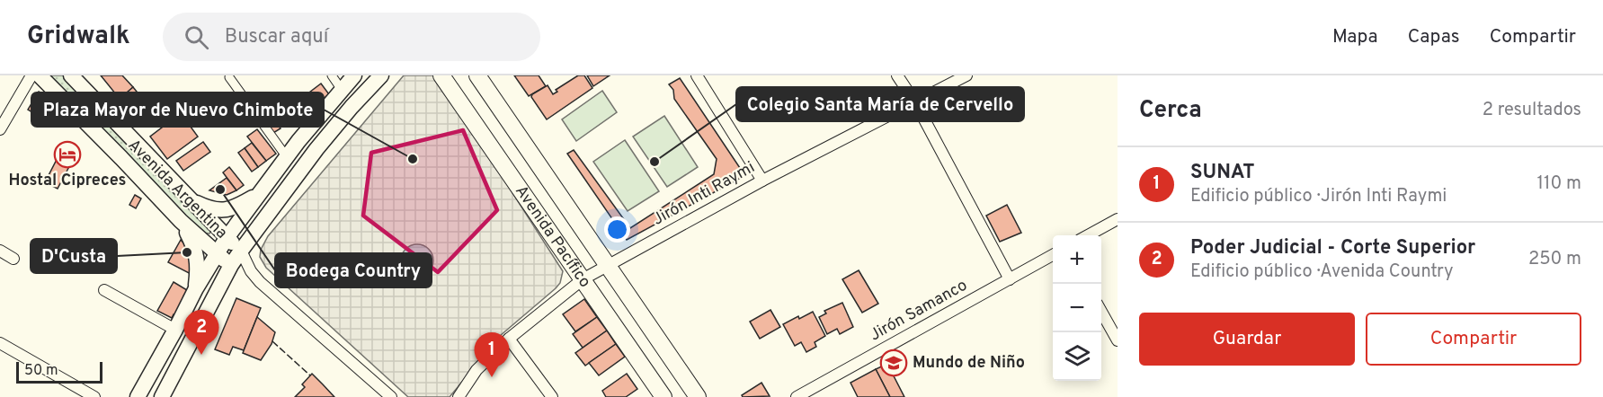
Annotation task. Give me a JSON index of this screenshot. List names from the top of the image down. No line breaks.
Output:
{"streets":{"main road":["Avenida Argentina","Avenida Pacífico"],"street":["Jirón Inti Raymi","Jirón Samanco"]},"crossings":[["Jirón Inti Raymi","Avenida Pacífico"]],"places":{"hotel":["Hostal Cipreces"],"other":["Plaza Mayor de Nuevo Chimbote","Colegio Santa María de Cervello","Bodega Country","D'Custa"],"school or university":["Mundo de Niño"]},"scale_bar":"50 m","page":{"header":"Gridwalk","search":"Buscar aquí","nav":["Mapa","Capas","Compartir"],"heading":["Cerca","2 resultados"],"list":[{"mark":"1","name":"SUNAT","note":"Edificio público · Jirón Inti Raymi","value":"110 m"},{"mark":"2","name":"Poder Judicial - Corte Superior","note":"Edificio público · Avenida Country","value":"250 m"}],"map_buttons":["+","−"],"buttons":["Guardar","Compartir"],"pins":["2","1"],"scale":"50 m"}}
